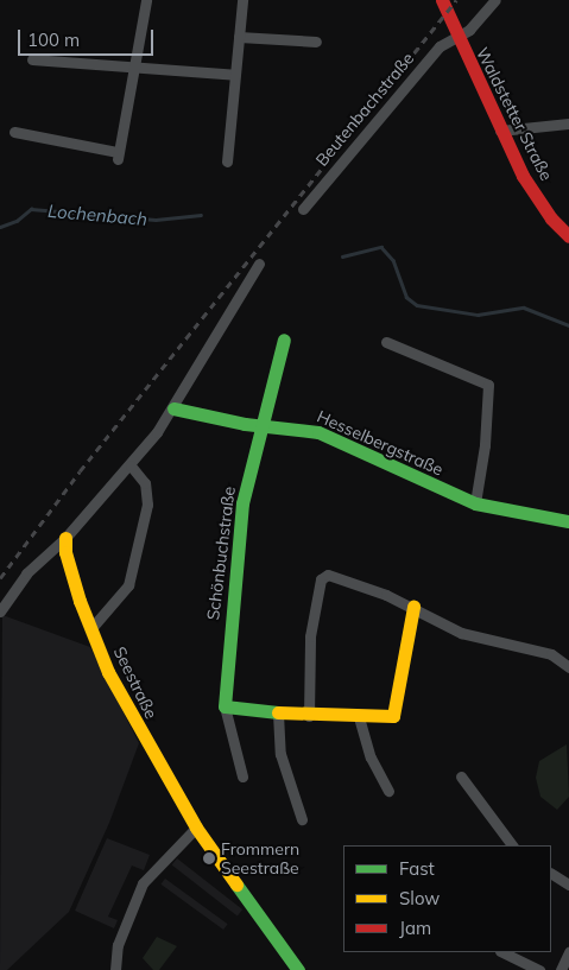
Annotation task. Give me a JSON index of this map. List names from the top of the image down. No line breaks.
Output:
{"streets":{"street":["Beutenbachstraße","Waldstetter Straße","Hesselbergstraße","Schönbuchstraße","Seestraße"]},"crossings":[["Beutenbachstraße","Waldstetter Straße"],["Hesselbergstraße","Schönbuchstraße"]],"water":["Lochenbach"],"places":["Frommern Seestraße"],"legend":["Fast","Slow","Jam"],"scale_bar":"100 m"}
